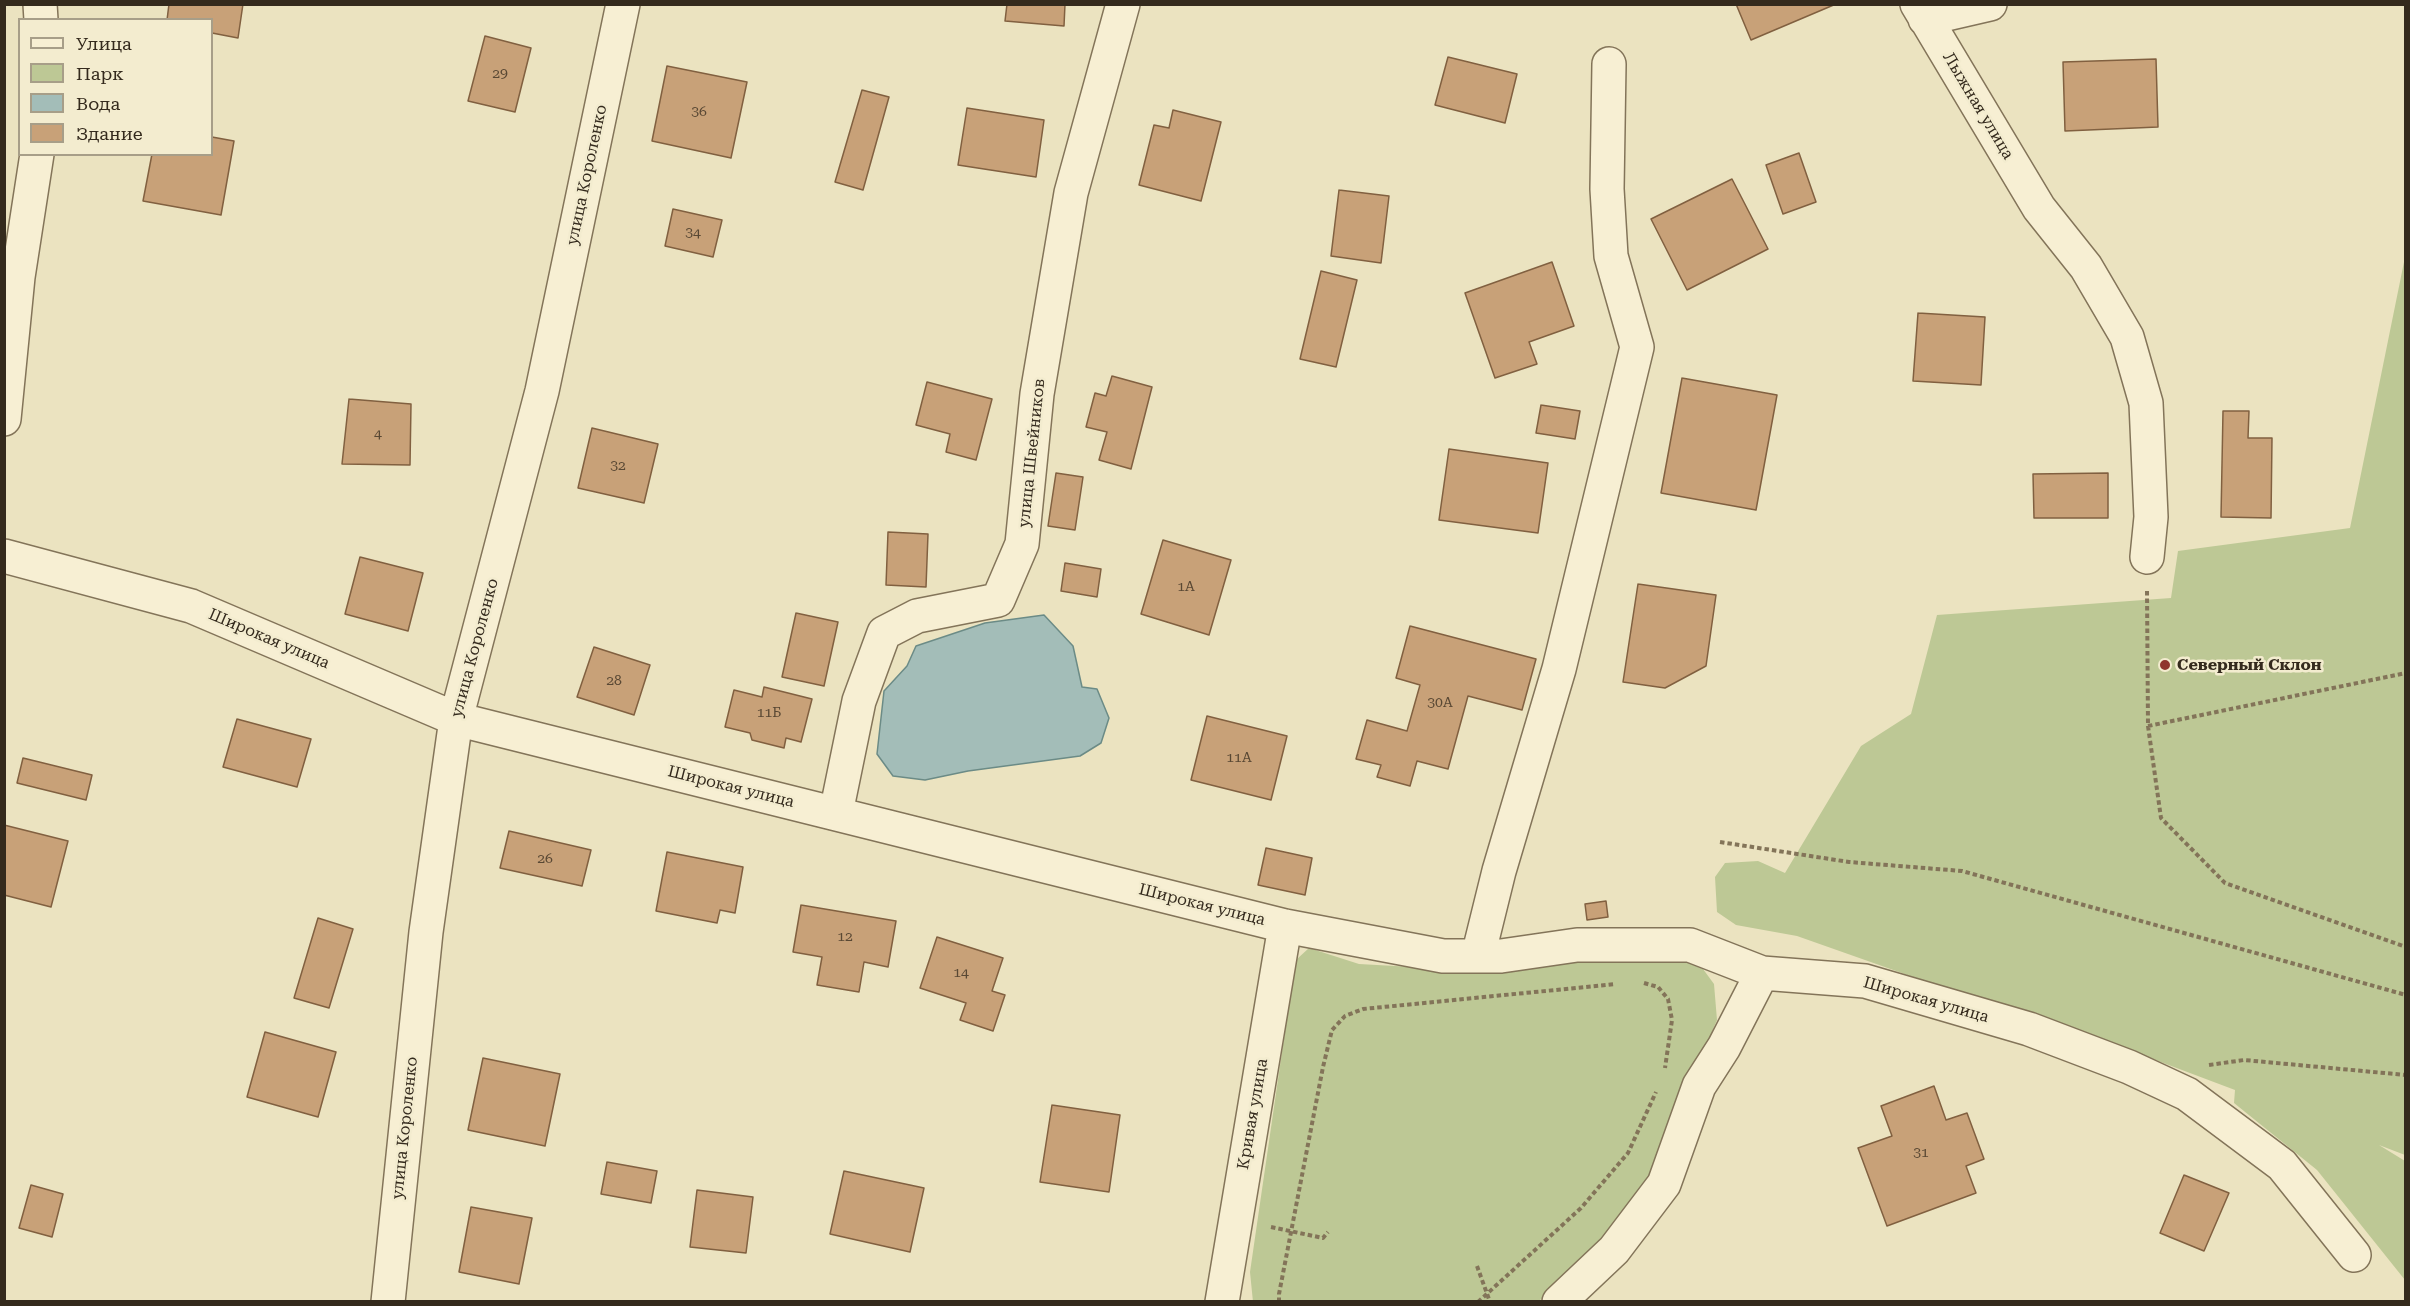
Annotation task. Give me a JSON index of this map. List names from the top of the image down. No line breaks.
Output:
{"streets":{"street":["Лыжная улица","улица Короленко","улица Швейников","Широкая улица","Кривая улица"]},"crossings":[["улица Короленко","Широкая улица"],["улица Швейников","Широкая улица"],["Широкая улица","Кривая улица"]],"places":["Северный Склон"],"house_numbers":["29","36","34","4","32","1А","28","30А","11Б","11А","26","12","14","31"],"legend":["Улица","Парк","Вода","Здание"]}
